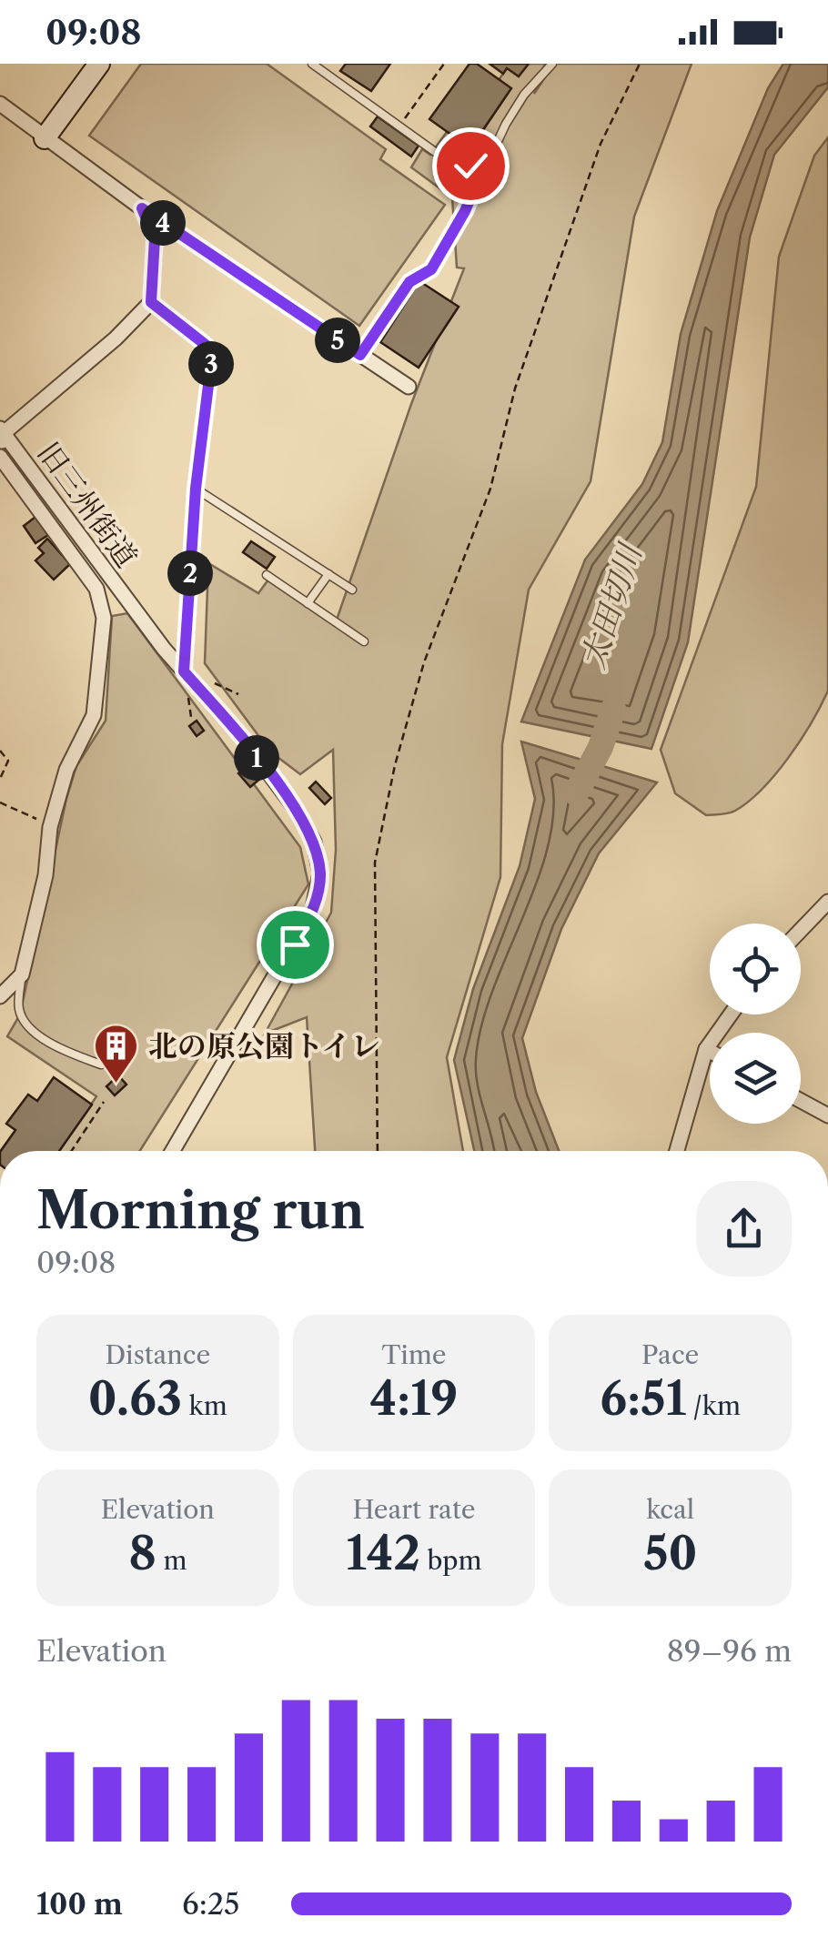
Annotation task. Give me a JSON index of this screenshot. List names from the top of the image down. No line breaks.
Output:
{"streets":{"street":["旧三州街道"]},"water":["太田切川"],"places":{"building":["北の原公園トイレ"]},"page":{"status":"09:08","pins":["4","5","3","2","1"],"heading":["Morning run","09:08"],"stats":[["Distance","0.63 km"],["Time","4:19"],["Pace","6:51 /km"],["Elevation","8 m"],["Heart rate","142 bpm"],["kcal","50"]],"chart":["Elevation","89–96 m"],"list":[{"name":"100 m","note":"6:25"}]}}
